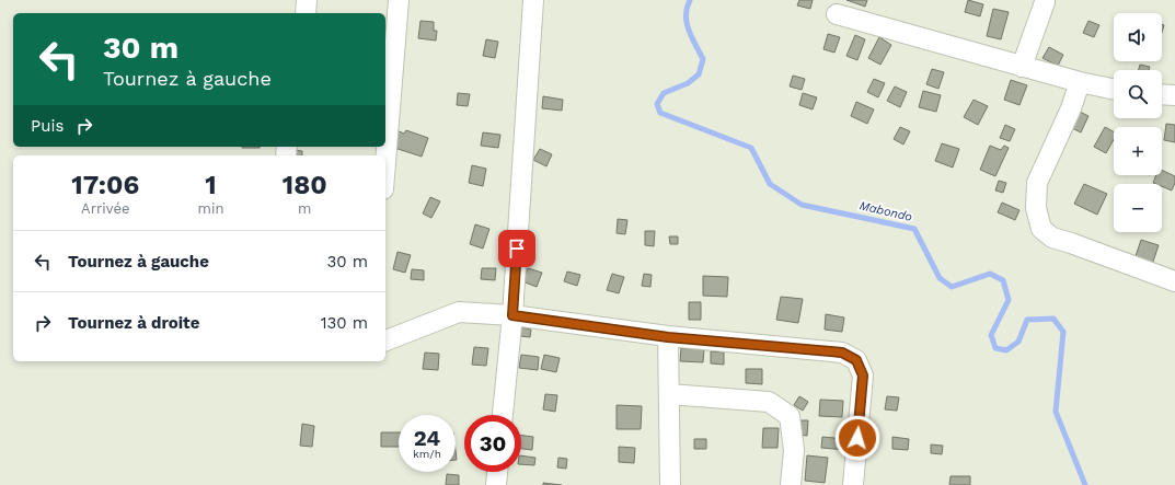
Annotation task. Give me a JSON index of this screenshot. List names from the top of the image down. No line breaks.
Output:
{"water":["Mabondo"],"page":{"map_buttons":["+","−"],"turn":["30 m","Tournez à gauche"],"then":"Puis","eta":["17:06","Arrivée","1","min","180","m"],"list":[{"name":"Tournez à gauche","value":"30 m"},{"name":"Tournez à droite","value":"130 m"}],"speed":"24 km/h","limit":"30"}}
